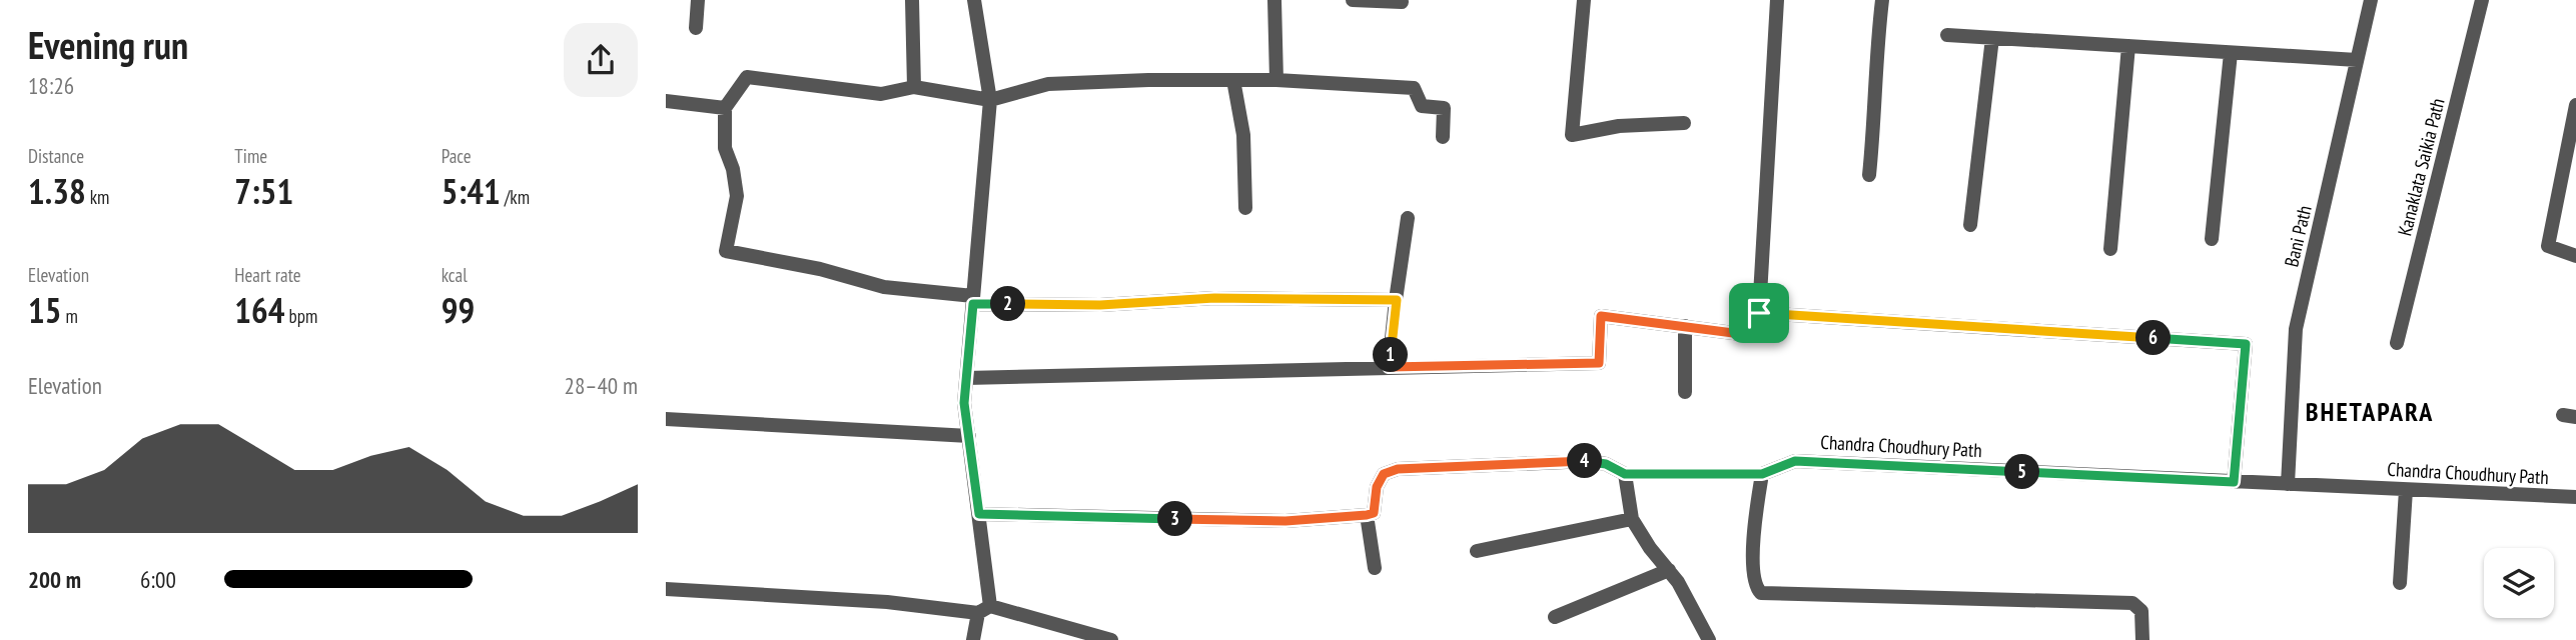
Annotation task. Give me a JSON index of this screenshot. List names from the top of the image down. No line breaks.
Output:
{"streets":{"street":["Kanaklata Saikia Path","Bani Path","Chandra Choudhury Path"]},"crossings":[["Bani Path","Chandra Choudhury Path"]],"districts":["BHETAPARA"],"page":{"heading":["Evening run","18:26"],"stats":[["Distance","1.38 km"],["Time","7:51"],["Pace","5:41 /km"],["Elevation","15 m"],["Heart rate","164 bpm"],["kcal","99"]],"pins":["2","6","1","4","5","3"],"chart":["Elevation","28–40 m"],"list":[{"name":"200 m","note":"6:00"}]}}
